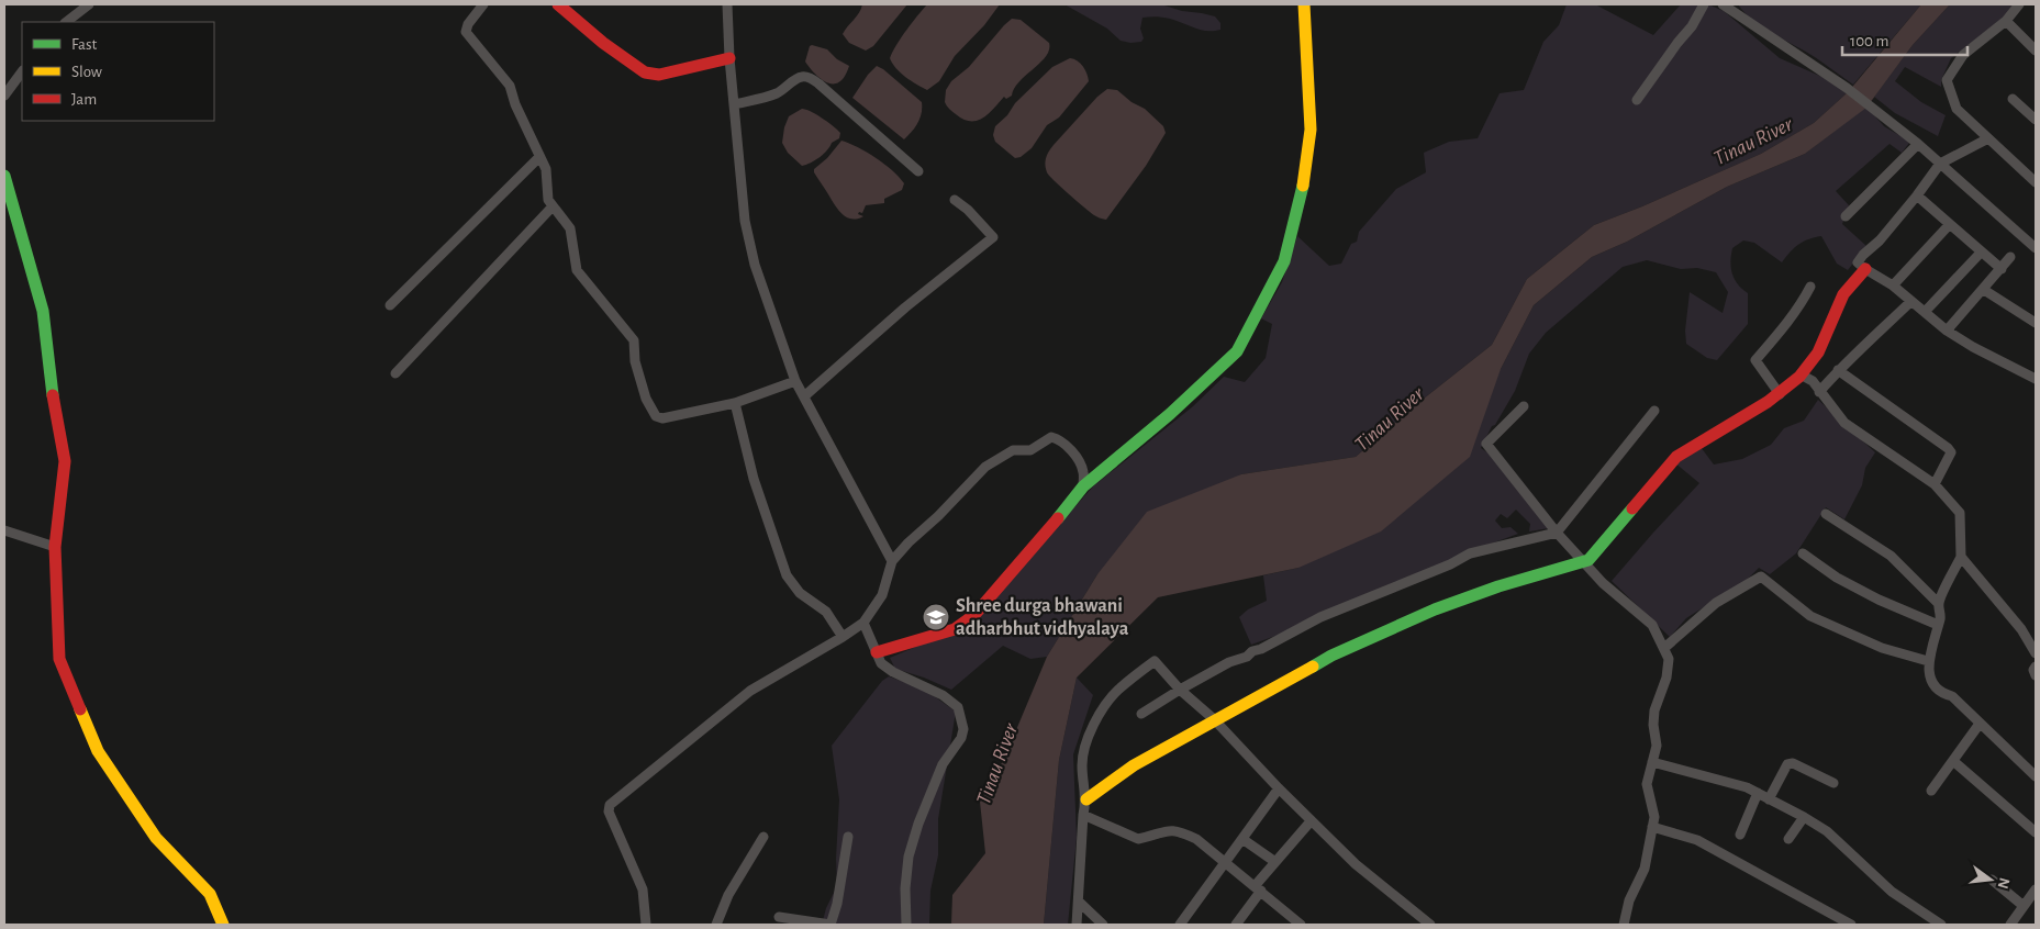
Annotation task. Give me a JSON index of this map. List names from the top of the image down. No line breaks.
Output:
{"water":["Tinau River"],"places":{"school or university":["Shree durga bhawani adharbhut vidhyalaya"]},"legend":["Fast","Slow","Jam"],"scale_bar":"100 m","north":"right"}
